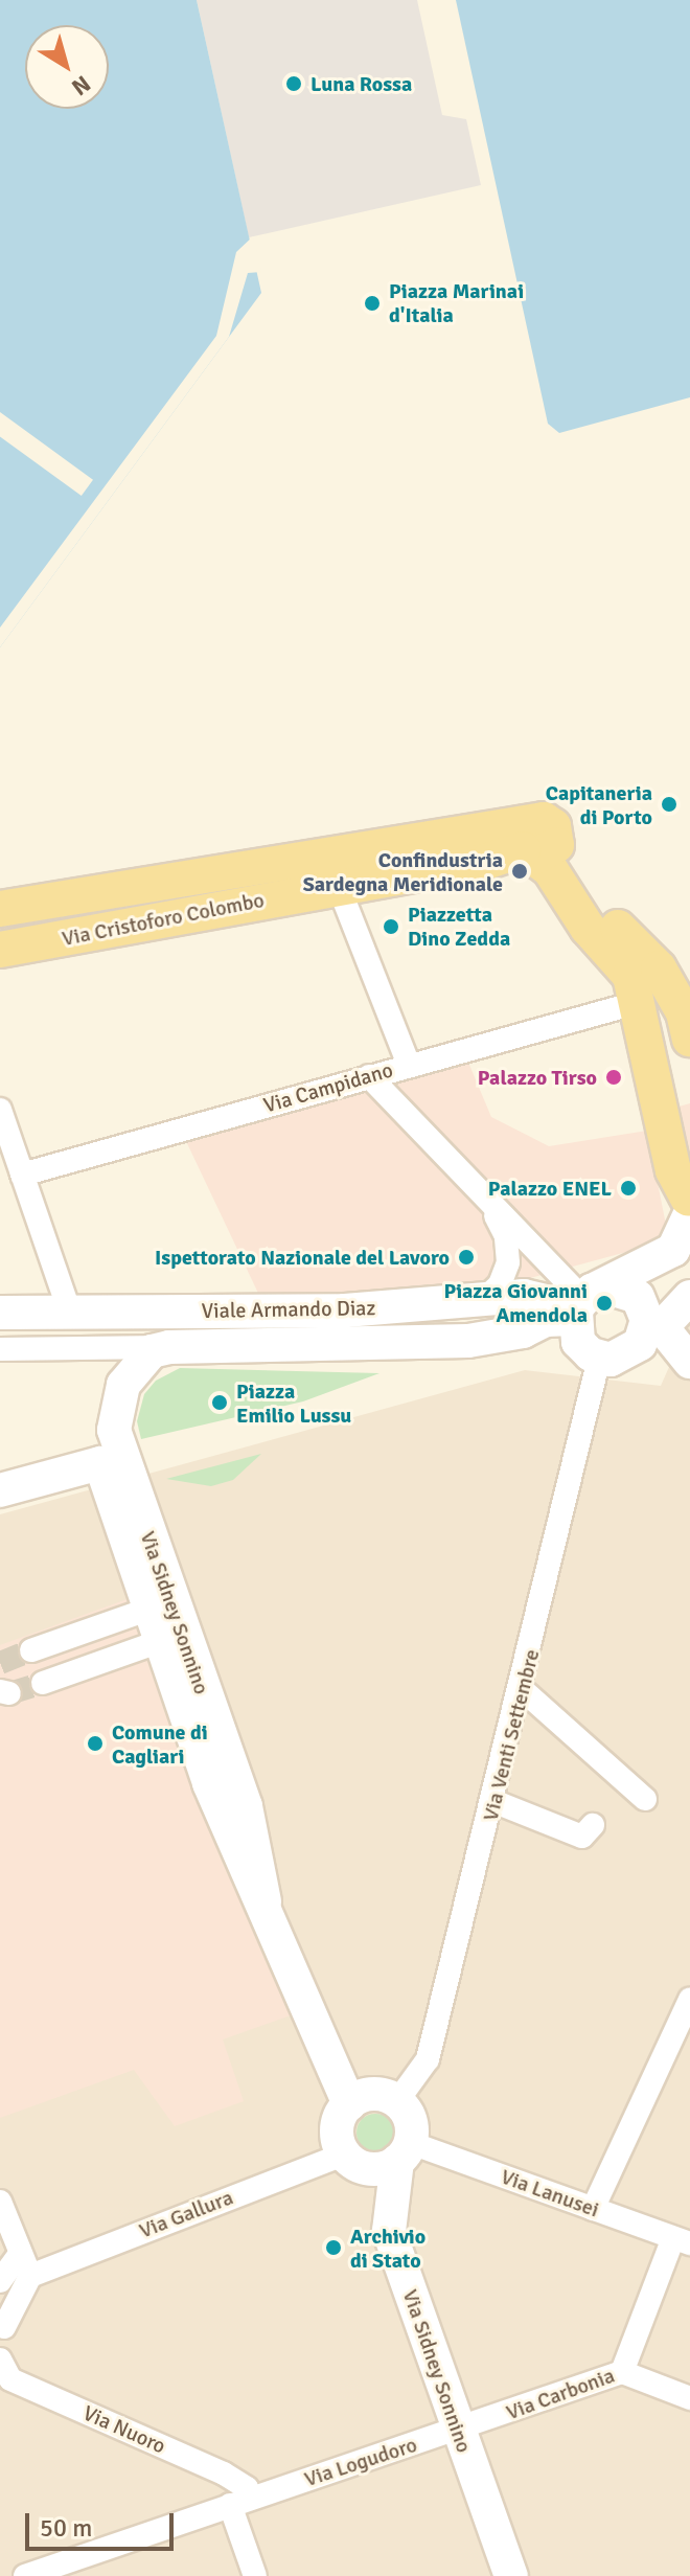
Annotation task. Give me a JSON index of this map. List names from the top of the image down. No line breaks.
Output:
{"streets":{"main road":["Via Cristoforo Colombo","Viale Armando Diaz","Via Sidney Sonnino"],"street":["Via Campidano","Via Venti Settembre","Via Lanusei","Via Gallura","Via Carbonia","Via Nuoro","Via Logudoro"]},"crossings":[["Viale Armando Diaz","Via Sidney Sonnino"],["Viale Armando Diaz","Via Venti Settembre"],["Via Sidney Sonnino","Via Venti Settembre"],["Via Sidney Sonnino","Via Lanusei"],["Via Sidney Sonnino","Via Gallura"],["Via Sidney Sonnino","Via Carbonia"],["Via Sidney Sonnino","Via Logudoro"],["Via Venti Settembre","Via Lanusei"],["Via Venti Settembre","Via Gallura"],["Via Lanusei","Via Gallura"],["Via Lanusei","Via Carbonia"],["Via Carbonia","Via Logudoro"],["Via Nuoro","Via Logudoro"]],"places":["Luna Rossa","Piazza Marinai d'Italia","Capitaneria di Porto","Confindustria Sardegna Meridionale","Piazzetta Dino Zedda","Palazzo Tirso","Palazzo ENEL","Ispettorato Nazionale del Lavoro","Piazza Giovanni Amendola","Piazza Emilio Lussu","Comune di Cagliari","Archivio di Stato"],"scale_bar":"50 m","north":"bottom right"}
